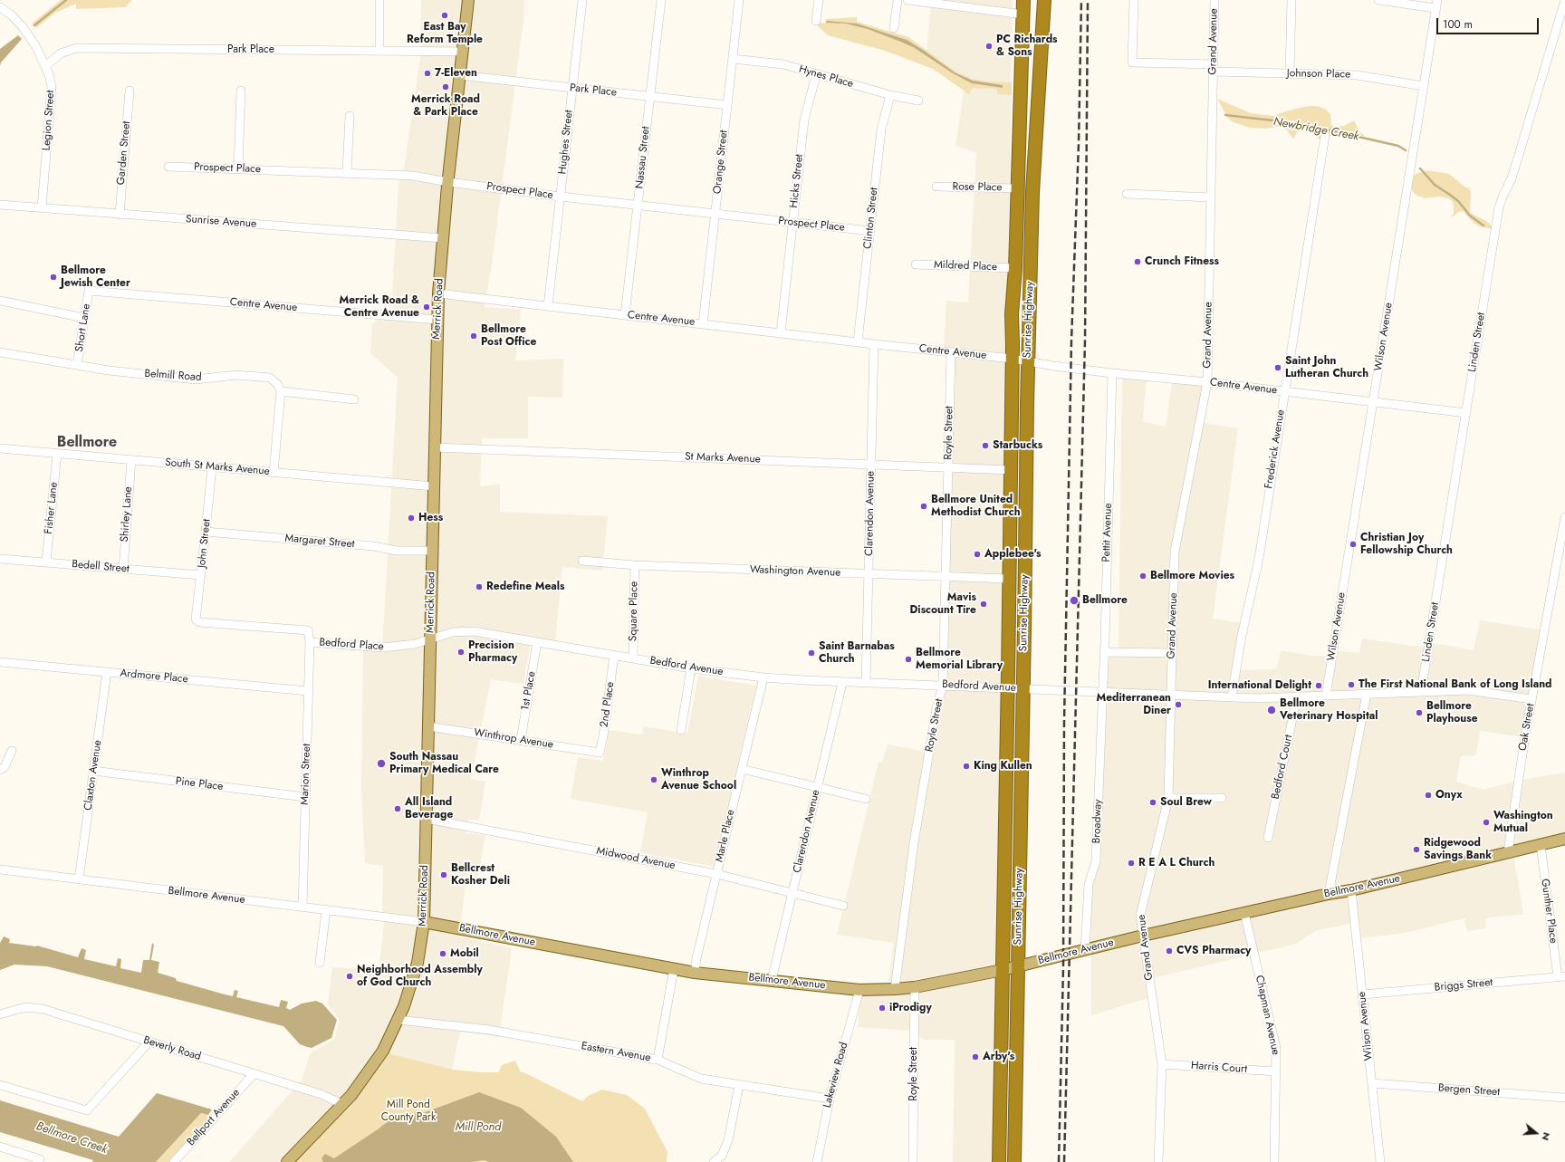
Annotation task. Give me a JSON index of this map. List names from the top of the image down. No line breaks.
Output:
{"streets":{"highway":["Sunrise Highway"],"main road":["Merrick Road","Bellmore Avenue"],"street":["Grand Avenue","Park Place","Johnson Place","Hynes Place","Legion Street","Hughes Street","Garden Street","Nassau Street","Orange Street","Prospect Place","Hicks Street","Rose Place","Clinton Street","Sunrise Avenue","Mildred Place","Centre Avenue","Short Lane","Wilson Avenue","Linden Street","Belmill Road","Royle Street","Frederick Avenue","St Marks Avenue","South St Marks Avenue","Fisher Lane","Clarendon Avenue","Shirley Lane","Pettit Avenue","Margaret Street","John Street","Bedell Street","Washington Avenue","Square Place","Bedford Place","Bedford Avenue","Ardmore Place","1st Place","2nd Place","Oak Street","Winthrop Avenue","Bedford Court","Marion Street","Claxton Avenue","Pine Place","Broadway","Marle Place","Midwood Avenue","Gunther Place","Briggs Street","Chapman Avenue","Beverly Road","Eastern Avenue","Harris Court","Lakeview Road","Bergen Street","Bellport Avenue"]},"crossings":[["Grand Avenue","Johnson Place"],["Grand Avenue","Centre Avenue"],["Grand Avenue","Bedford Avenue"],["Grand Avenue","Bellmore Avenue"],["Grand Avenue","Harris Court"],["Park Place","Legion Street"],["Park Place","Hughes Street"],["Park Place","Nassau Street"],["Park Place","Orange Street"],["Park Place","Merrick Road"],["Johnson Place","Wilson Avenue"],["Hynes Place","Orange Street"],["Hynes Place","Hicks Street"],["Hynes Place","Clinton Street"],["Legion Street","Sunrise Avenue"],["Hughes Street","Prospect Place"],["Hughes Street","Centre Avenue"],["Garden Street","Sunrise Avenue"],["Nassau Street","Prospect Place"],["Nassau Street","Centre Avenue"],["Orange Street","Prospect Place"],["Orange Street","Centre Avenue"],["Prospect Place","Hicks Street"],["Prospect Place","Clinton Street"],["Prospect Place","Merrick Road"],["Hicks Street","Centre Avenue"],["Rose Place","Sunrise Highway"],["Clinton Street","Centre Avenue"],["Sunrise Avenue","Merrick Road"],["Mildred Place","Sunrise Highway"],["Centre Avenue","Merrick Road"],["Centre Avenue","Sunrise Highway"],["Centre Avenue","Short Lane"],["Centre Avenue","Wilson Avenue"],["Centre Avenue","Linden Street"],["Centre Avenue","Royle Street"],["Centre Avenue","Frederick Avenue"],["Centre Avenue","Clarendon Avenue"],["Centre Avenue","Pettit Avenue"],["Merrick Road","St Marks Avenue"],["Merrick Road","South St Marks Avenue"],["Merrick Road","Margaret Street"],["Merrick Road","Bedford Place"],["Merrick Road","Bedford Avenue"],["Merrick Road","Winthrop Avenue"],["Merrick Road","Midwood Avenue"],["Merrick Road","Bellmore Avenue"],["Merrick Road","Beverly Road"],["Merrick Road","Eastern Avenue"],["Sunrise Highway","St Marks Avenue"],["Sunrise Highway","Washington Avenue"],["Sunrise Highway","Bedford Avenue"],["Sunrise Highway","Bellmore Avenue"],["Short Lane","Belmill Road"],["Wilson Avenue","Bedford Avenue"],["Wilson Avenue","Bellmore Avenue"],["Wilson Avenue","Briggs Street"],["Wilson Avenue","Bergen Street"],["Linden Street","Bedford Avenue"],["Royle Street","St Marks Avenue"],["Royle Street","Washington Avenue"],["Royle Street","Bedford Avenue"],["Royle Street","Bellmore Avenue"],["Frederick Avenue","Bedford Avenue"],["St Marks Avenue","Clarendon Avenue"],["South St Marks Avenue","Fisher Lane"],["South St Marks Avenue","Shirley Lane"],["South St Marks Avenue","John Street"],["Fisher Lane","Bedell Street"],["Clarendon Avenue","Washington Avenue"],["Clarendon Avenue","Bedford Avenue"],["Clarendon Avenue","Midwood Avenue"],["Clarendon Avenue","Bellmore Avenue"],["Shirley Lane","Bedell Street"],["Pettit Avenue","Bedford Avenue"],["Pettit Avenue","Broadway"],["Margaret Street","John Street"],["John Street","Bedell Street"],["John Street","Bedford Place"],["Washington Avenue","Square Place"],["Square Place","Bedford Avenue"],["Bedford Place","Bedford Avenue"],["Bedford Place","Marion Street"],["Bedford Avenue","1st Place"],["Bedford Avenue","2nd Place"],["Bedford Avenue","Oak Street"],["Bedford Avenue","Bedford Court"],["Bedford Avenue","Broadway"],["Bedford Avenue","Marle Place"],["Ardmore Place","Marion Street"],["Ardmore Place","Claxton Avenue"],["1st Place","Winthrop Avenue"],["2nd Place","Winthrop Avenue"],["Oak Street","Bellmore Avenue"],["Marion Street","Pine Place"],["Marion Street","Bellmore Avenue"],["Claxton Avenue","Pine Place"],["Claxton Avenue","Bellmore Avenue"],["Broadway","Bellmore Avenue"],["Marle Place","Midwood Avenue"],["Marle Place","Bellmore Avenue"],["Bellmore Avenue","Gunther Place"],["Bellmore Avenue","Chapman Avenue"],["Bellmore Avenue","Lakeview Road"],["Gunther Place","Briggs Street"],["Chapman Avenue","Harris Court"],["Beverly Road","Bellport Avenue"],["Eastern Avenue","Lakeview Road"]],"districts":["Bellmore"],"water":["Newbridge Creek","Mill Pond","Bellmore Creek"],"parks":["Mill Pond County Park"],"places":["East Bay Reform Temple","PC Richards & Sons","7-Eleven","Merrick Road & Park Place","Crunch Fitness","Bellmore Jewish Center","Merrick Road & Centre Avenue","Bellmore Post Office","Saint John Lutheran Church","Starbucks","Bellmore United Methodist Church","Hess","Christian Joy Fellowship Church","Applebee's","Bellmore Movies","Redefine Meals","Bellmore","Mavis Discount Tire","Precision Pharmacy","Saint Barnabas Church","Bellmore Memorial Library","The First National Bank of Long Island","International Delight","Mediterranean Diner","Bellmore Veterinary Hospital","Bellmore Playhouse","South Nassau Primary Medical Care","King Kullen","Winthrop Avenue School","Onyx","Soul Brew","All Island Beverage","Washington Mutual","Ridgewood Savings Bank","R E A L Church","Bellcrest Kosher Deli","CVS Pharmacy","Mobil","Neighborhood Assembly of God Church","iProdigy","Arby's"],"scale_bar":"100 m","north":"right"}
